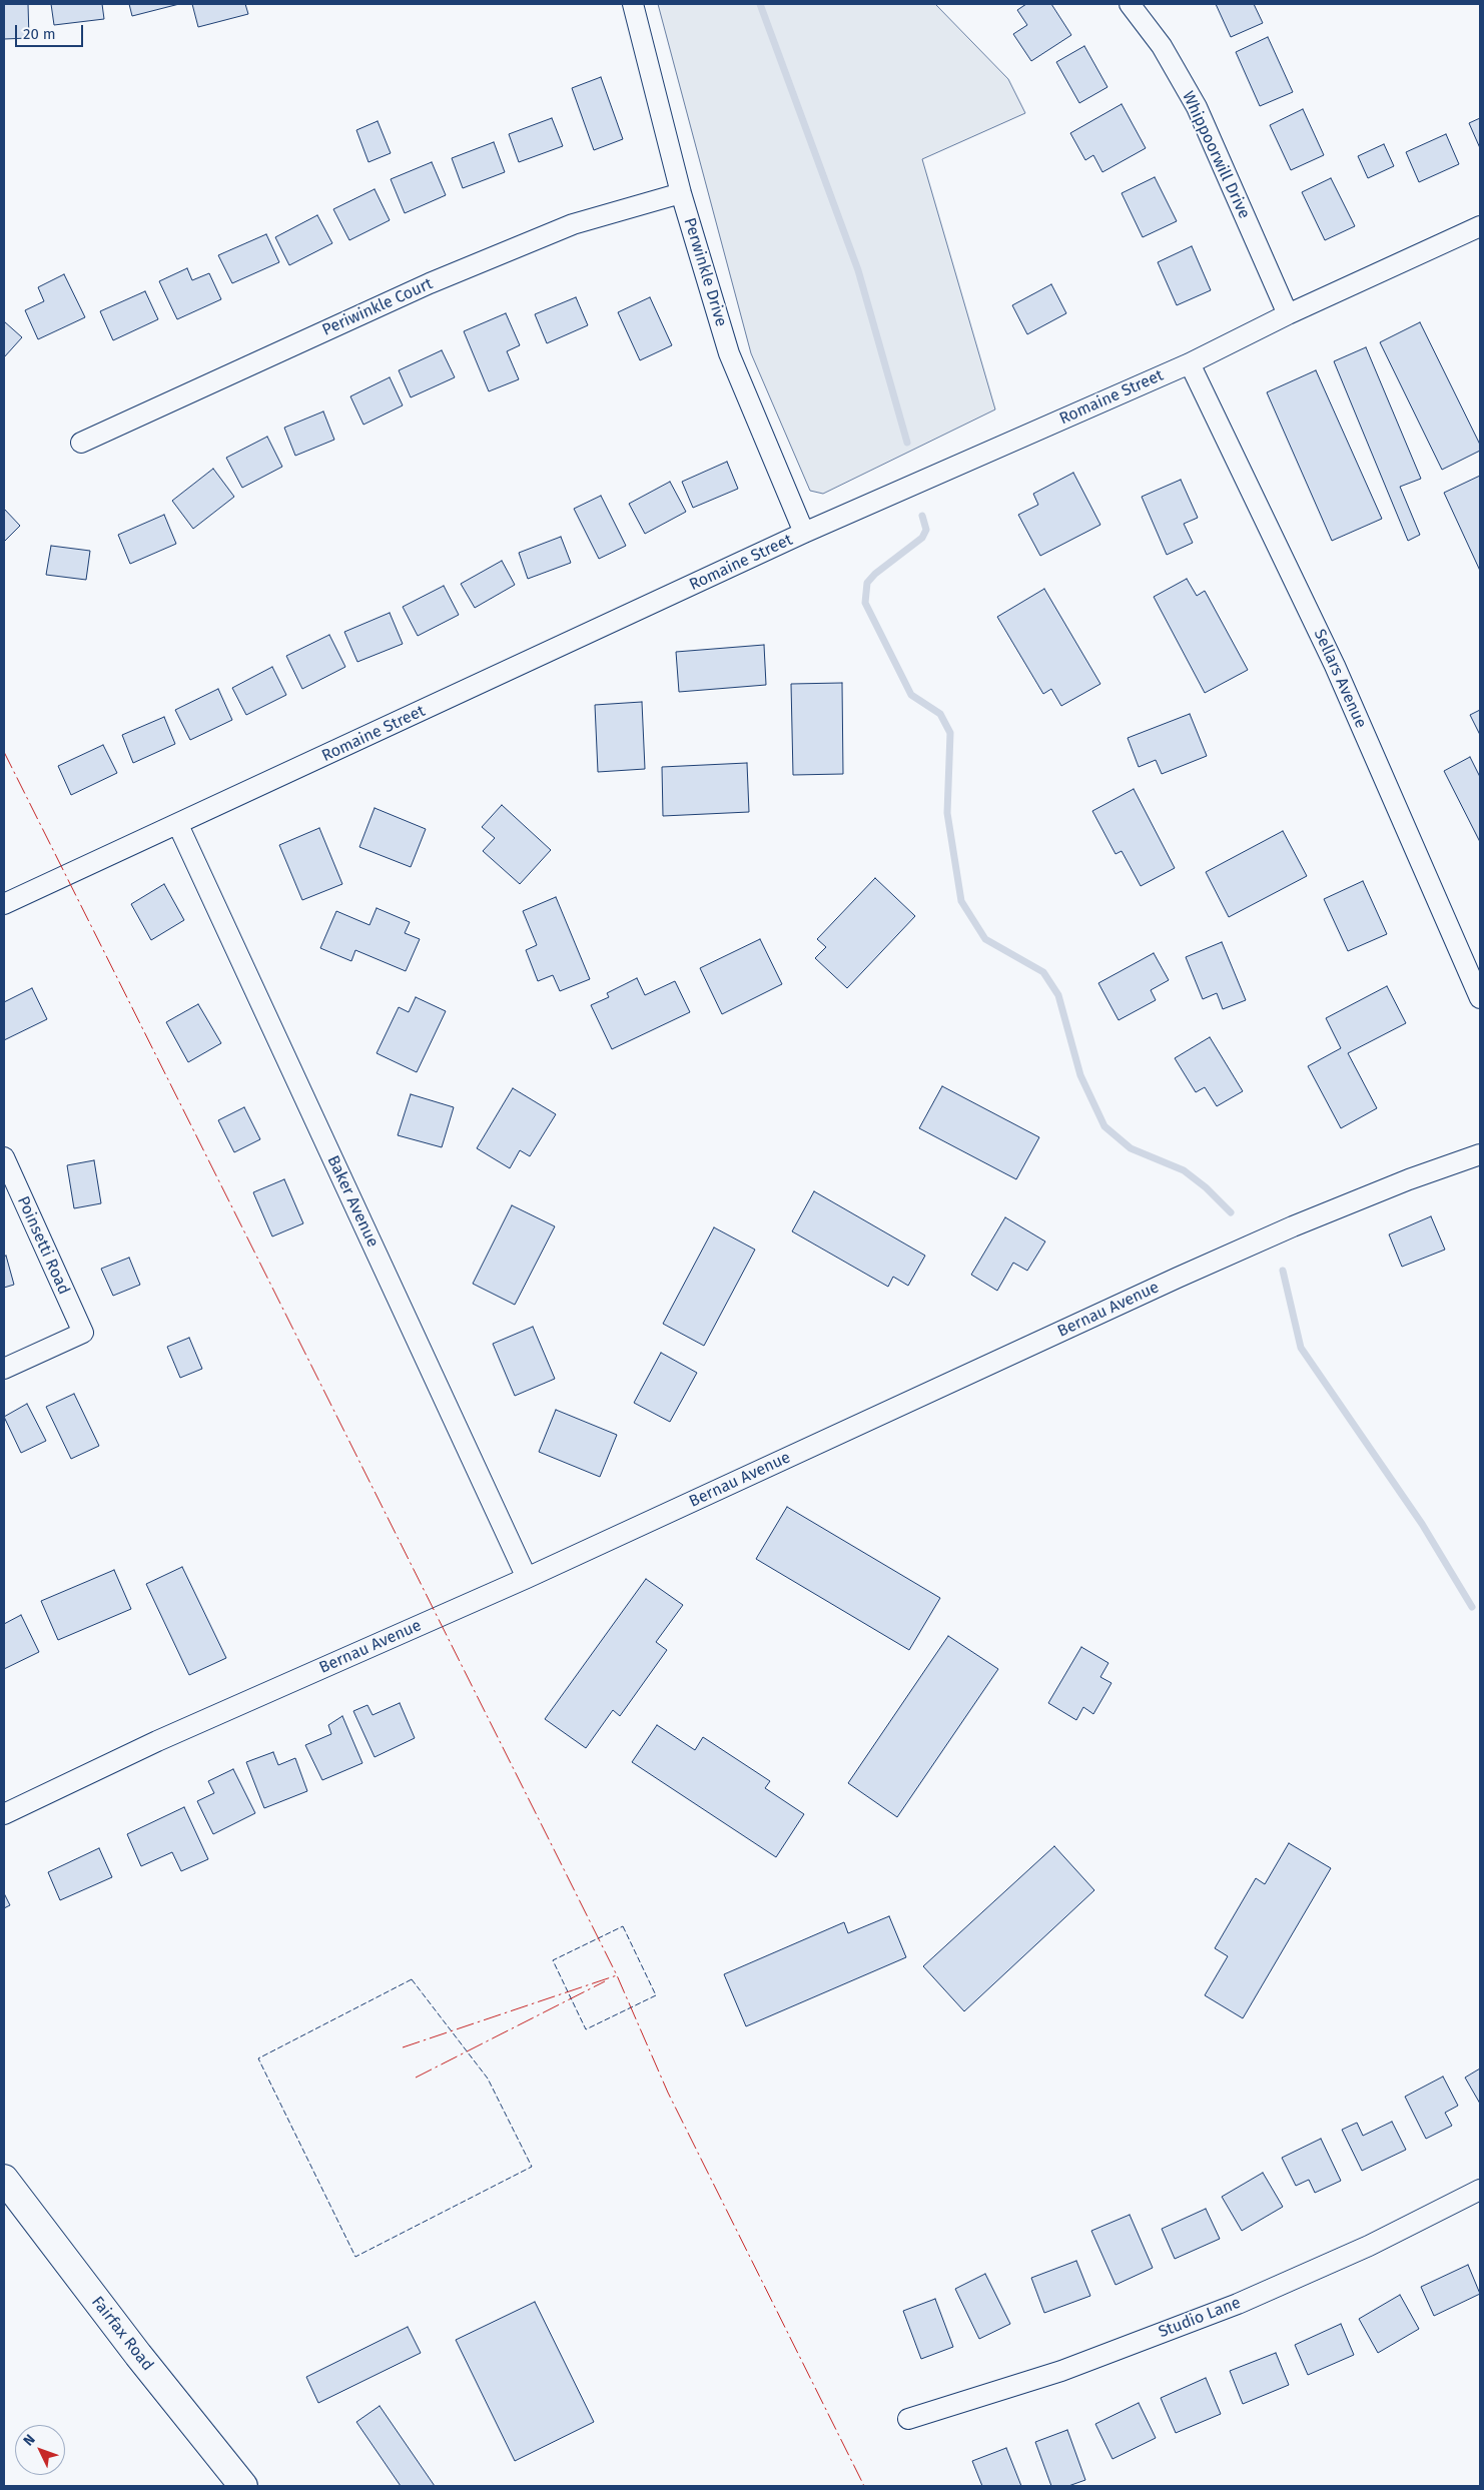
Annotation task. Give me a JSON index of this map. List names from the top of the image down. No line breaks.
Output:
{"streets":{"street":["Whippoorwill Drive","Perwinkle Drive","Periwinkle Court","Romaine Street","Sellars Avenue","Baker Avenue","Poinsetti Road","Bernau Avenue","Studio Lane","Fairfax Road"]},"crossings":[["Whippoorwill Drive","Romaine Street"],["Perwinkle Drive","Periwinkle Court"],["Perwinkle Drive","Romaine Street"],["Romaine Street","Sellars Avenue"],["Romaine Street","Baker Avenue"],["Baker Avenue","Bernau Avenue"]],"scale_bar":"20 m","north":"top left"}
